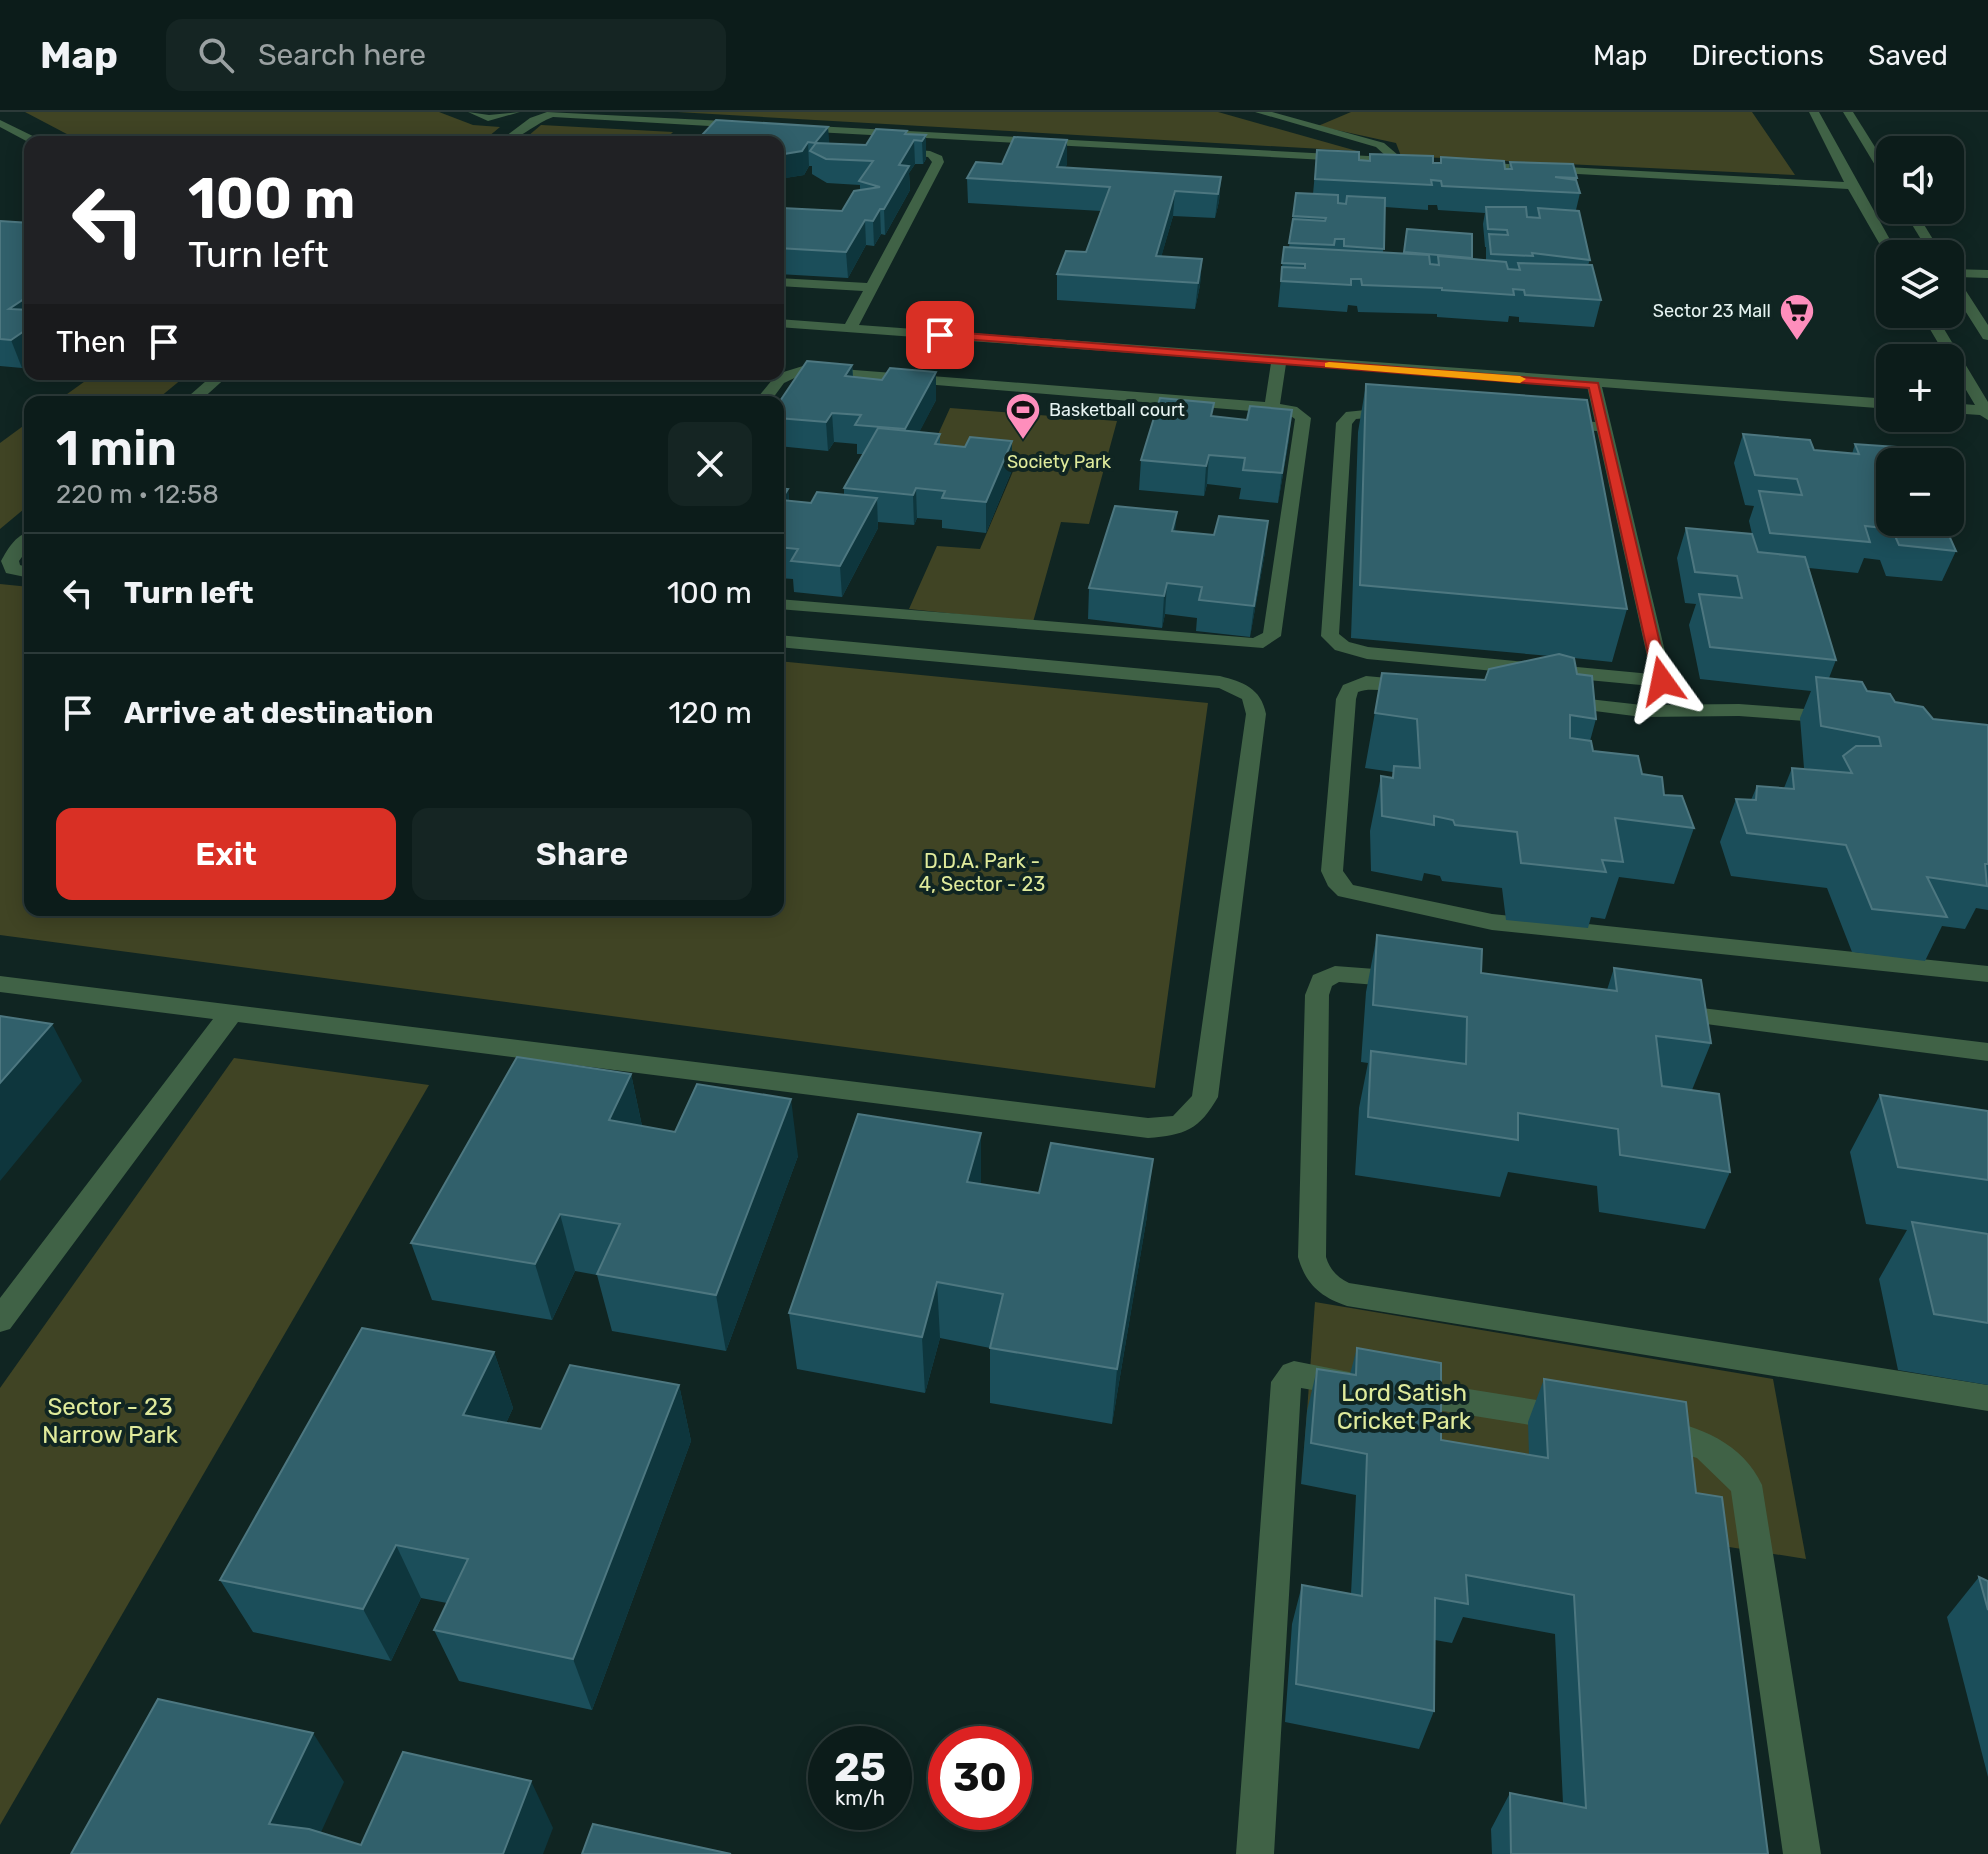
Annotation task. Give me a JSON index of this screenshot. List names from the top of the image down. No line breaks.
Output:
{"parks":["Society Park","D.D.A. Park - 4, Sector - 23","Lord Satish Cricket Park","Sector - 23 Narrow Park"],"places":{"supermarket":["Sector 23 Mall"],"sports":["Basketball court"]},"page":{"header":"Map","search":"Search here","nav":["Map","Directions","Saved"],"map_buttons":["+","−"],"turn":["100 m","Turn left"],"then":"Then","heading":["1 min","220 m · 12:58"],"list":[{"name":"Turn left","value":"100 m"},{"name":"Arrive at destination","value":"120 m"}],"buttons":["Exit","Share"],"speed":"25 km/h","limit":"30"}}
